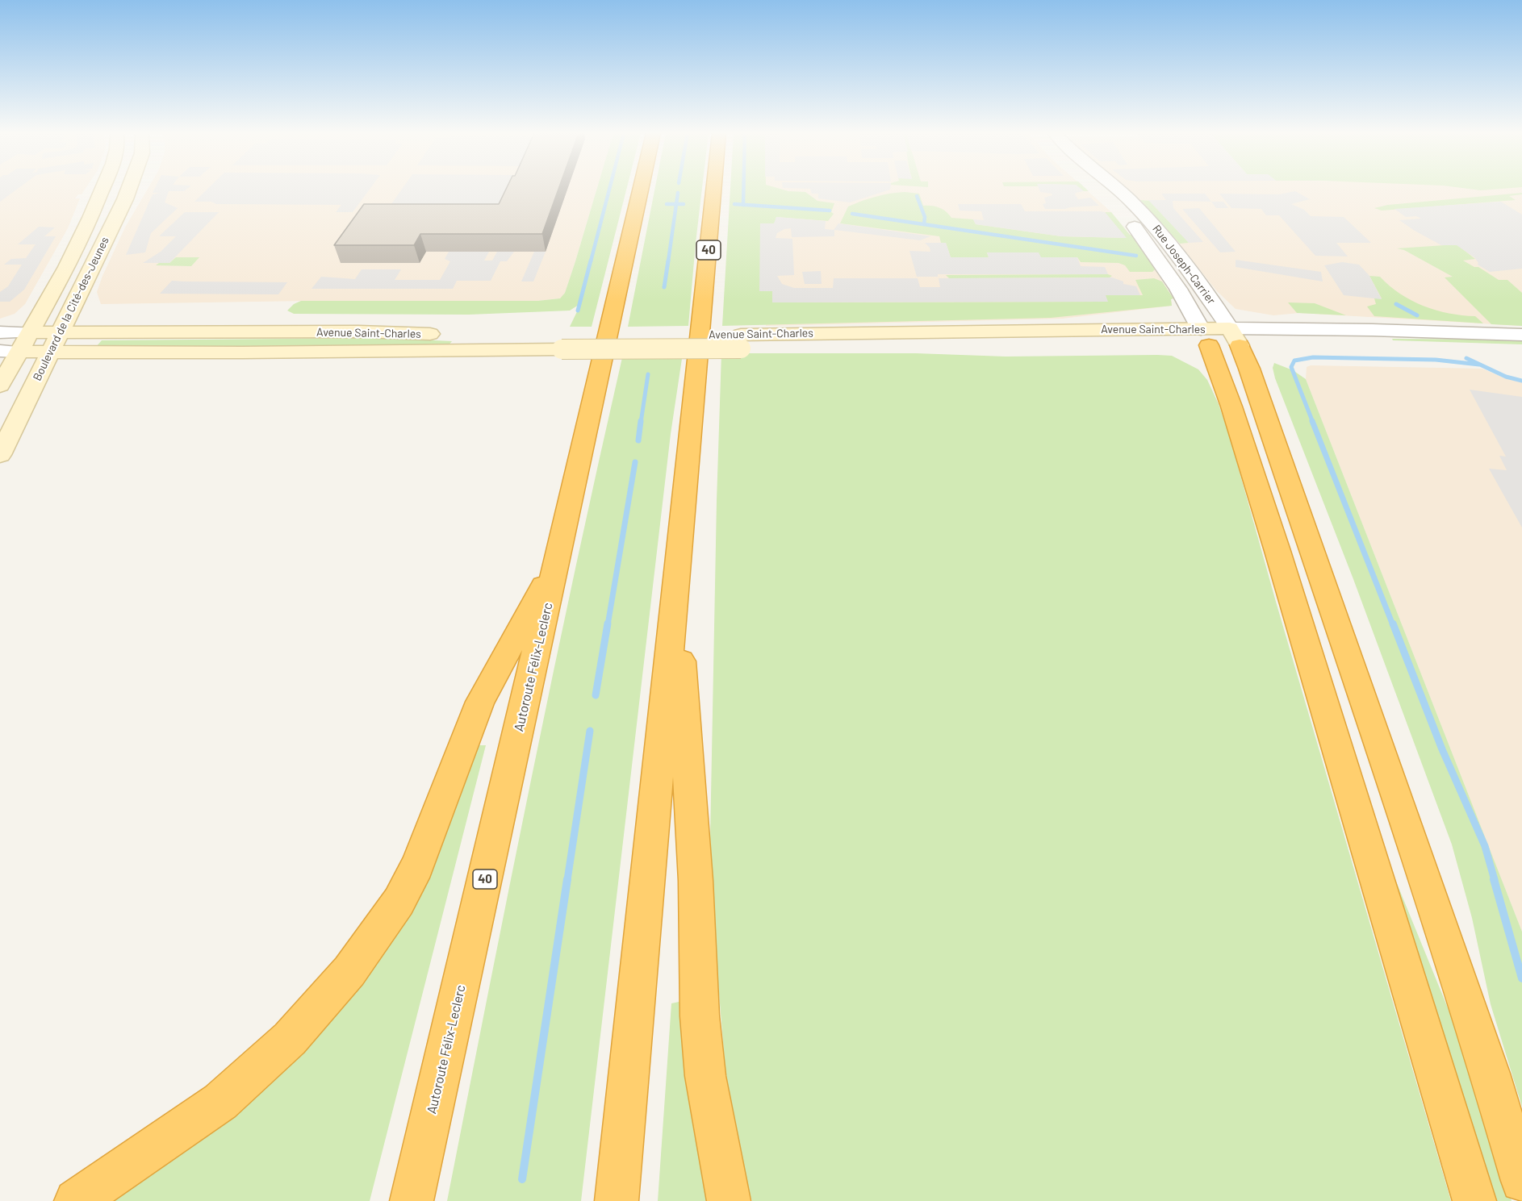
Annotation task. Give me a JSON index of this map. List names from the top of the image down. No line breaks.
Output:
{"streets":{"highway":["40","Autoroute Félix-Leclerc"],"main road":["Boulevard de la Cité-des-Jeunes","Avenue Saint-Charles"],"street":["Rue Joseph-Carrier"]},"crossings":[["Rue Joseph-Carrier","Avenue Saint-Charles"],["Boulevard de la Cité-des-Jeunes","Avenue Saint-Charles"]]}
